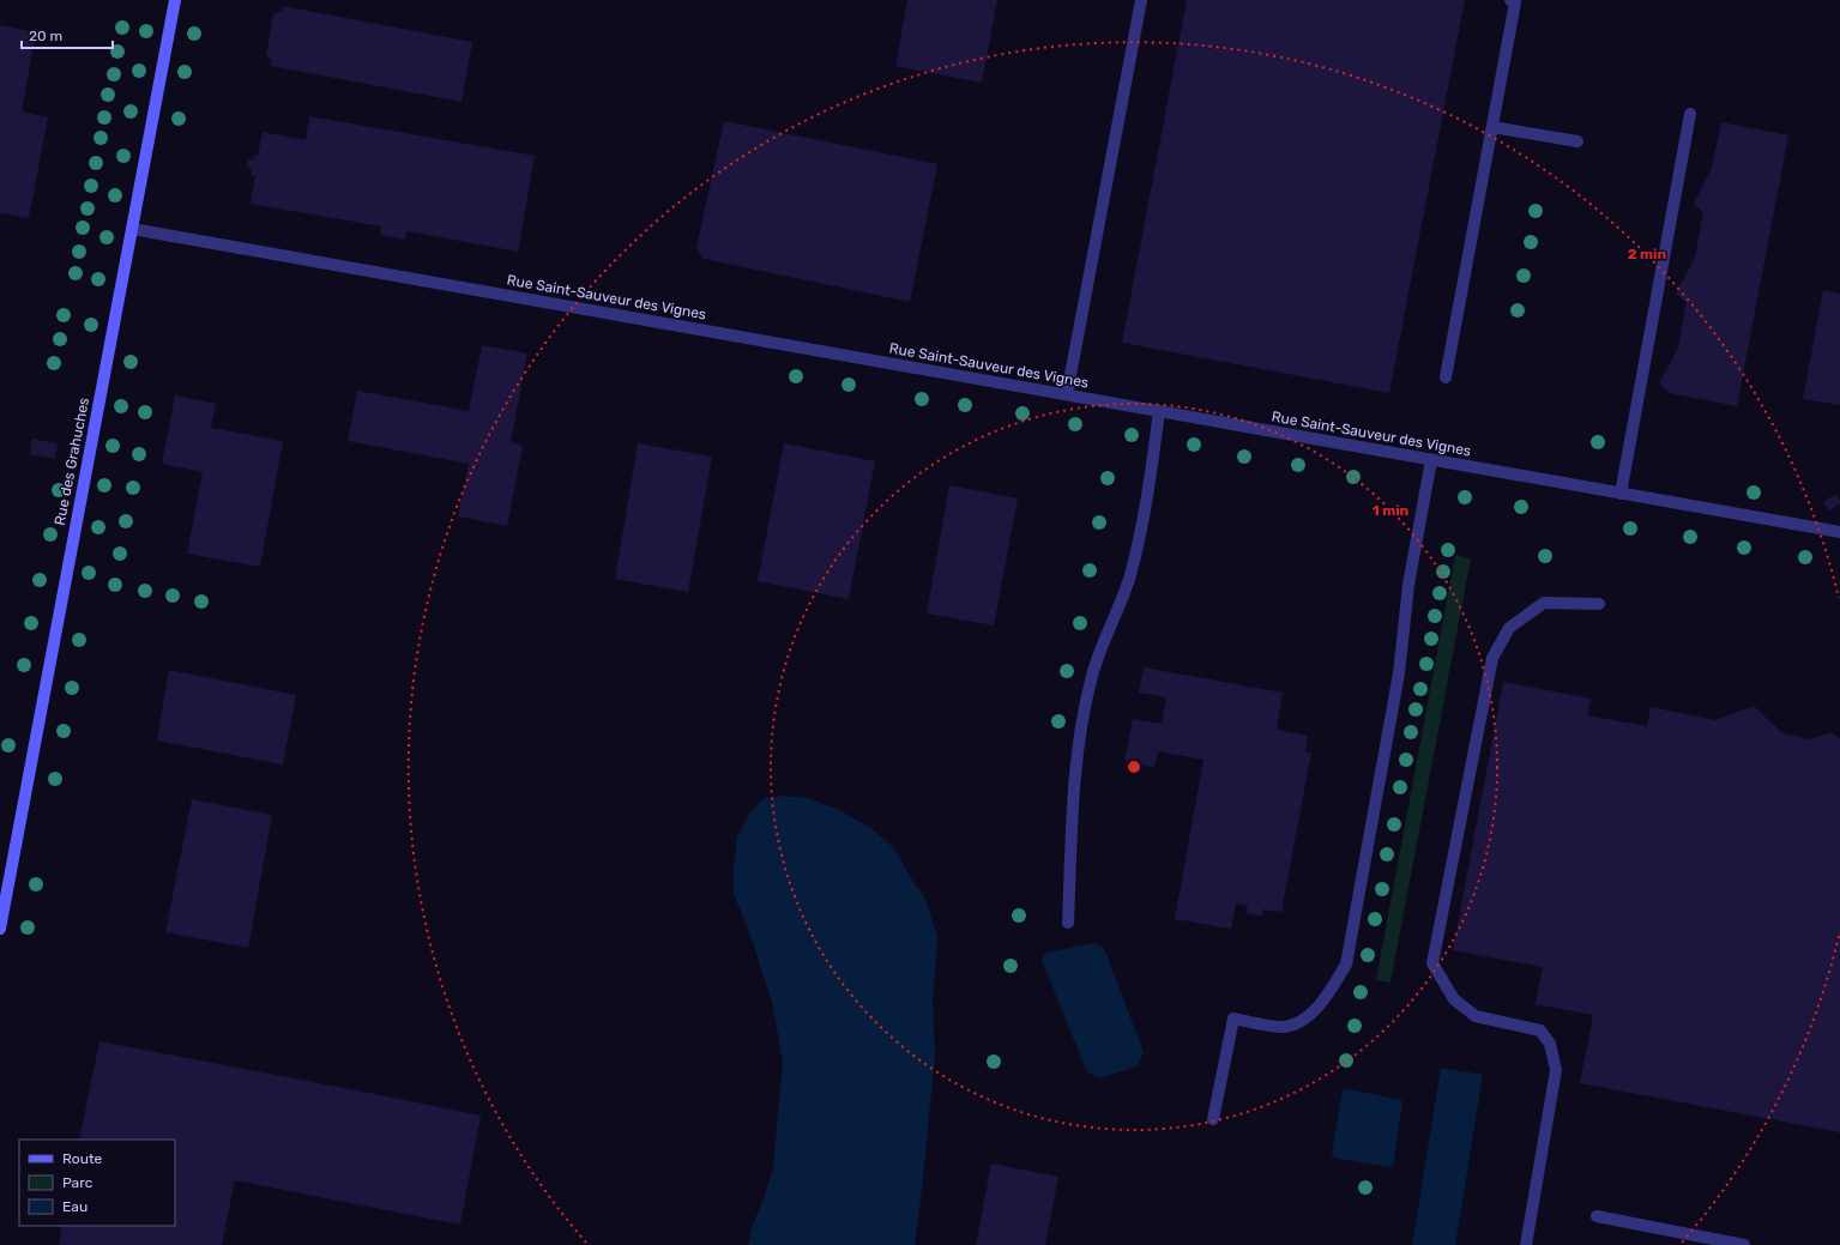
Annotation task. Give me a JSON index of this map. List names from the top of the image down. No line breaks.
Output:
{"streets":{"street":["Rue Saint-Sauveur des Vignes","Rue des Grahuches"]},"crossings":[["Rue Saint-Sauveur des Vignes","Rue des Grahuches"]],"legend":["Route","Parc","Eau"],"scale_bar":"20 m","rings":["2 min","1 min"]}
